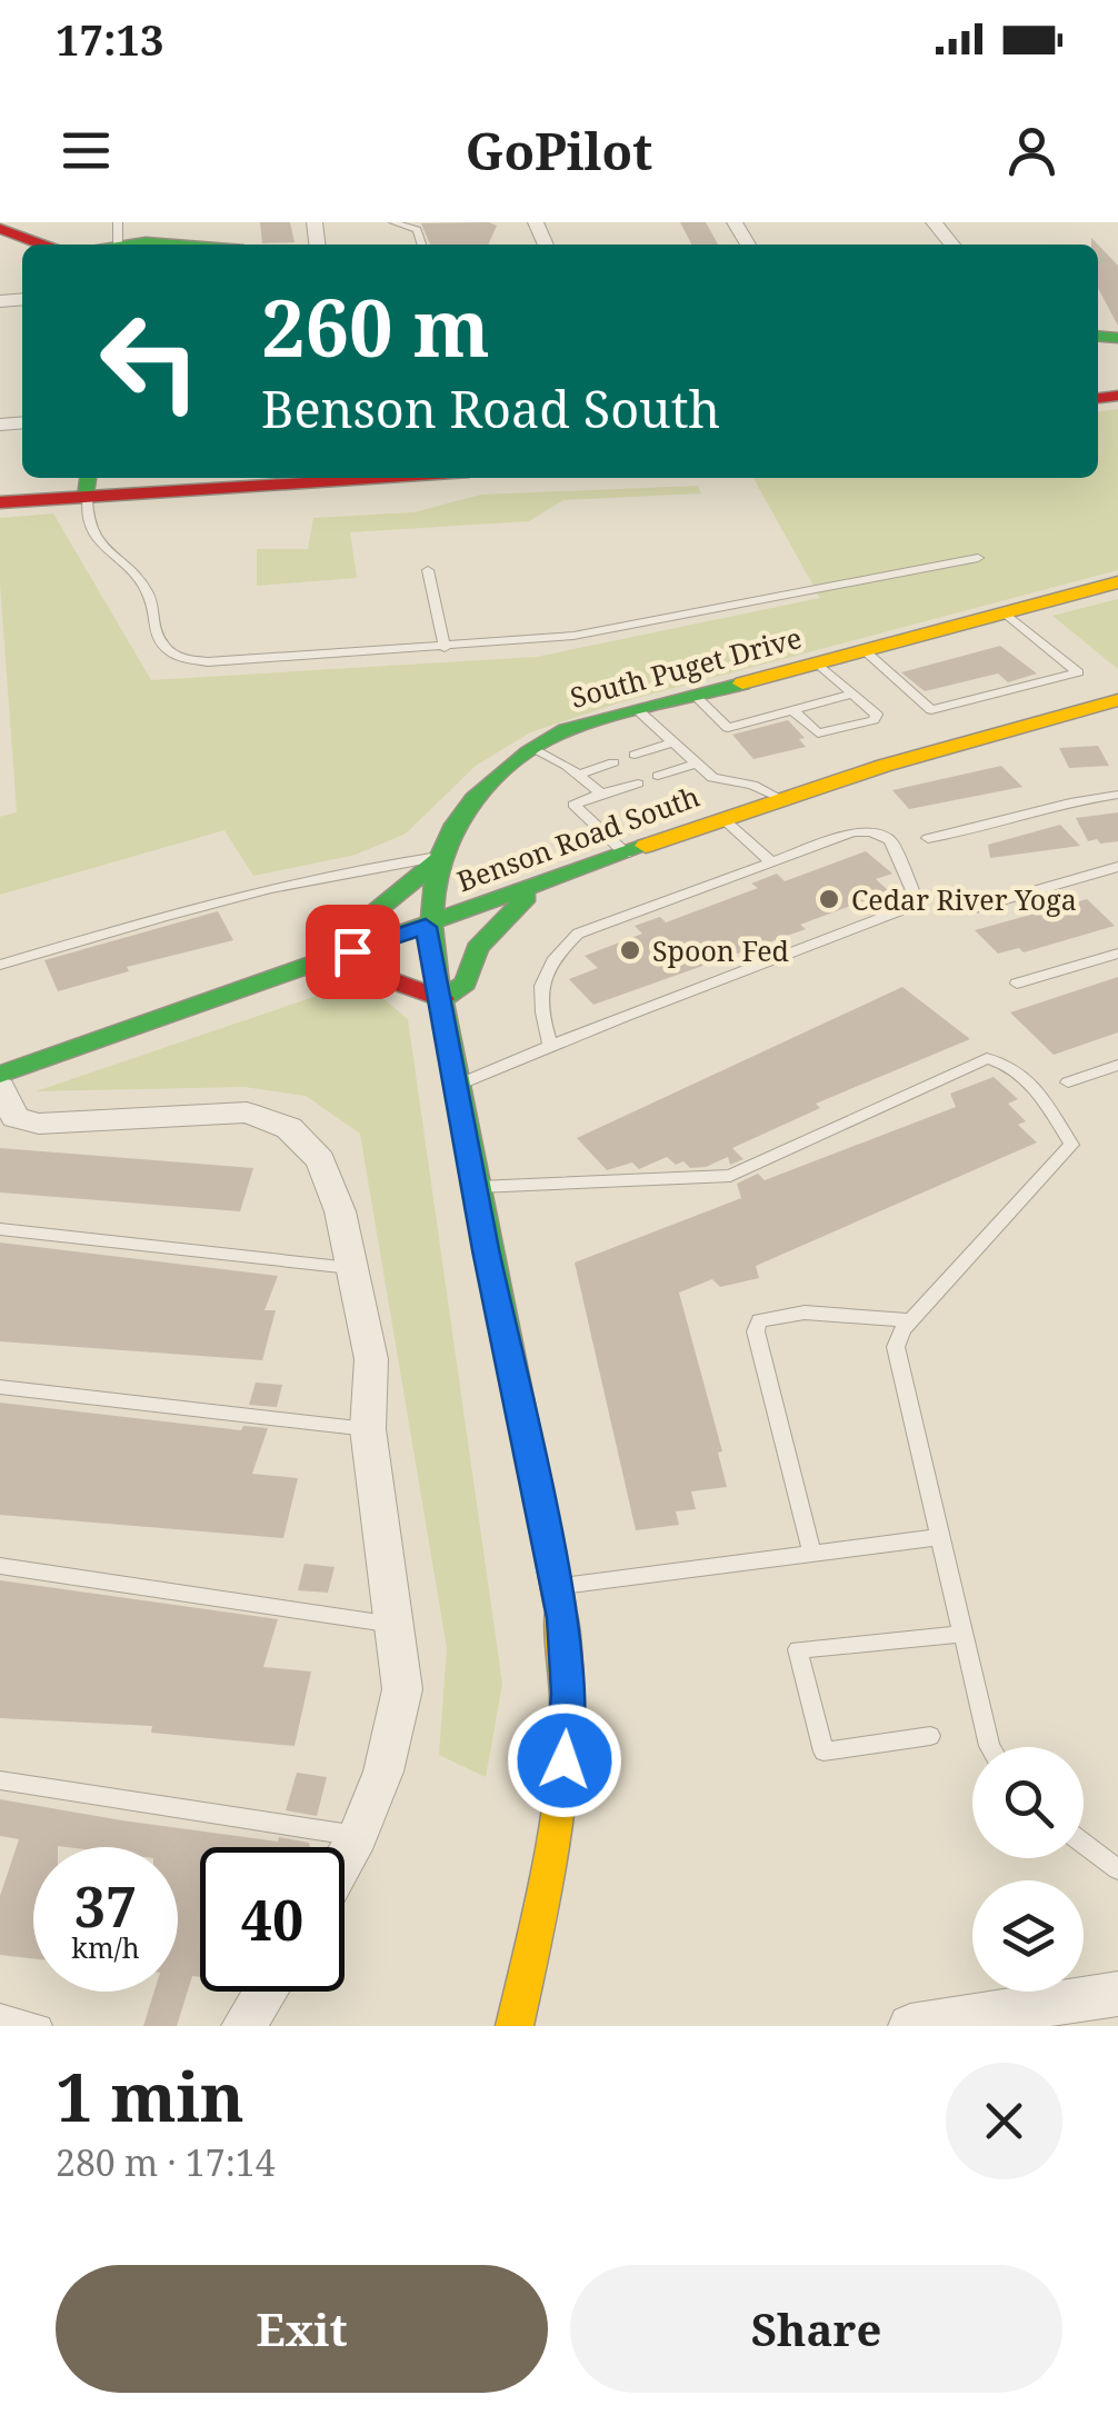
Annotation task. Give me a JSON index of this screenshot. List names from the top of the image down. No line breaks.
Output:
{"streets":{"street":["South Puget Drive","Benson Road South"]},"crossings":[["South Puget Drive","Benson Road South"]],"places":["Cedar River Yoga","Spoon Fed"],"page":{"status":"17:13","header":"GoPilot","turn":["260 m","Benson Road South"],"speed":"37 km/h","limit":"40","heading":["1 min","280 m · 17:14"],"buttons":["Exit","Share"]}}
